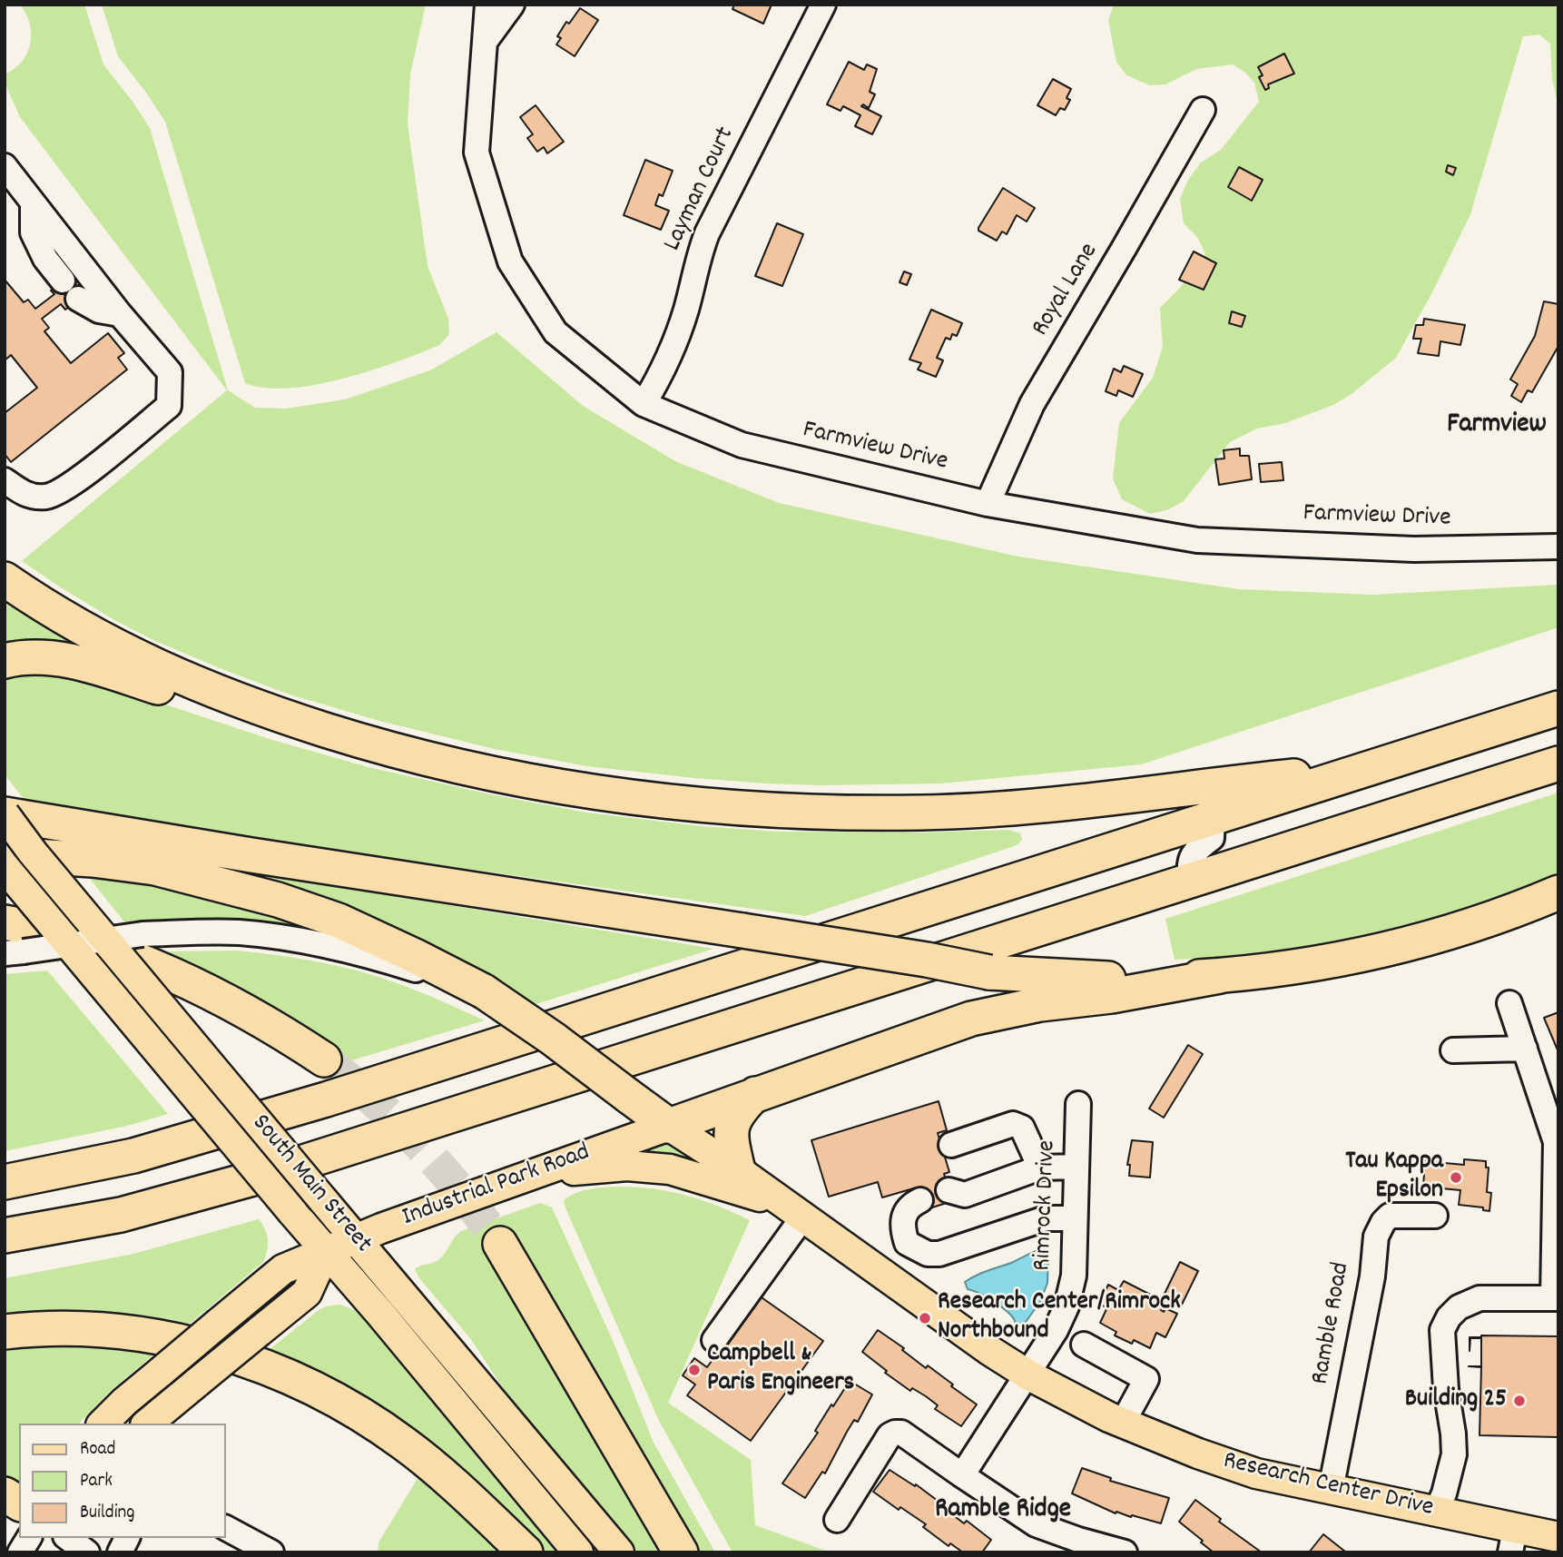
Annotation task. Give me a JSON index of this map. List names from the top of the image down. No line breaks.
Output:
{"streets":{"main road":["South Main Street","Industrial Park Road","Research Center Drive"],"street":["Layman Court","Royal Lane","Farmview Drive","Rimrock Drive","Ramble Road"]},"crossings":[["Layman Court","Farmview Drive"],["Royal Lane","Farmview Drive"],["South Main Street","Industrial Park Road"],["Industrial Park Road","Research Center Drive"],["Rimrock Drive","Research Center Drive"],["Ramble Road","Research Center Drive"]],"districts":["Farmview","Ramble Ridge"],"places":["Tau Kappa Epsilon","Research Center/Rimrock Northbound","Campbell & Paris Engineers","Building 25"],"legend":["Road","Park","Building"]}
